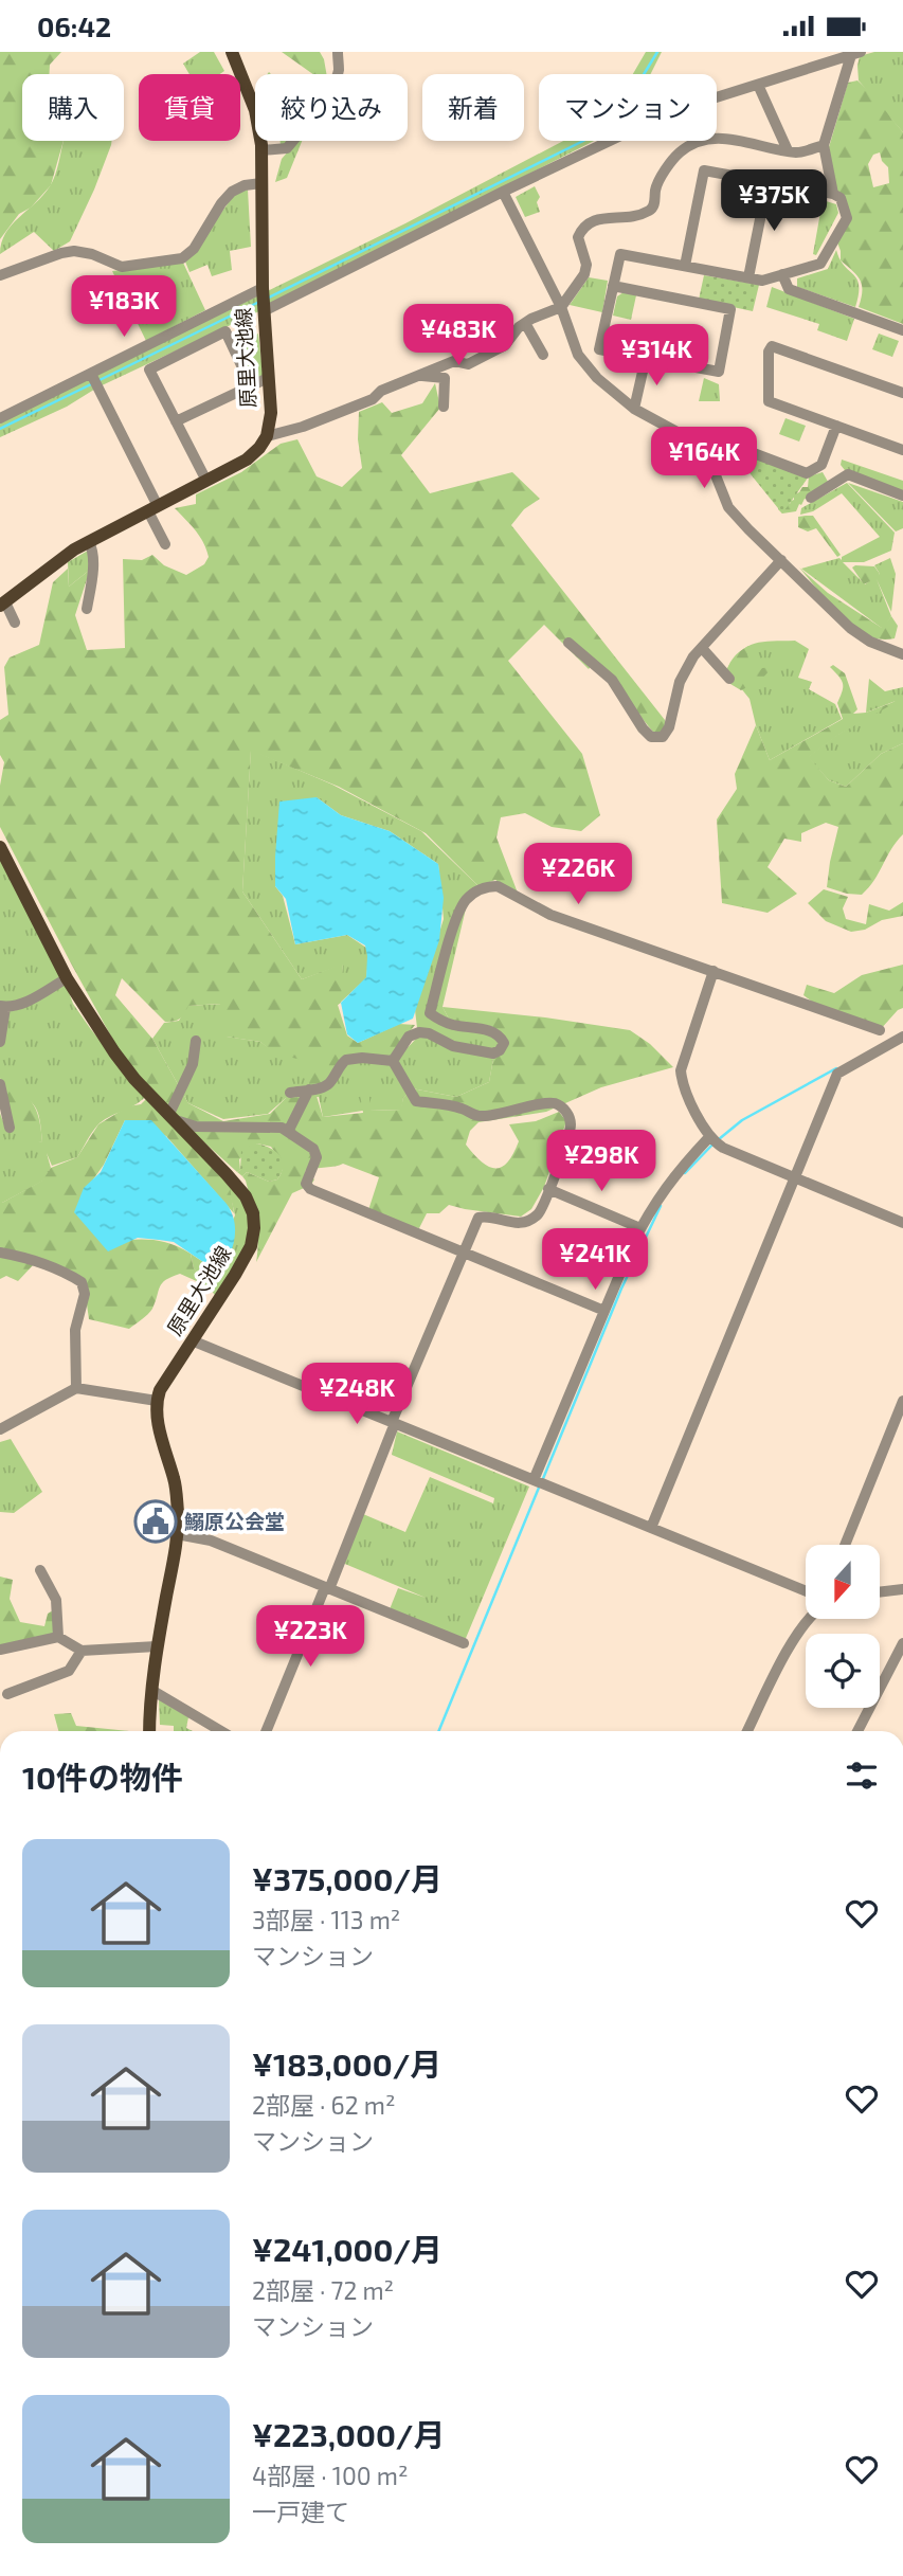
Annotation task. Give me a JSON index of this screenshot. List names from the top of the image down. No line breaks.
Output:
{"streets":{"main road":["原里大池線"]},"places":{"public building":["鰯原公会堂"]},"north":"bottom","page":{"status":"06:42","chip":["購入","賃貸","絞り込み","新着","マンション"],"price":["¥375K","¥183K","¥483K","¥314K","¥164K","¥226K","¥298K","¥241K","¥248K","¥223K"],"heading":"10件の物件","list":[{"name":"¥375,000/月","note":"3部屋 · 113 m² · マンション"},{"name":"¥183,000/月","note":"2部屋 · 62 m² · マンション"},{"name":"¥241,000/月","note":"2部屋 · 72 m² · マンション"},{"name":"¥223,000/月","note":"4部屋 · 100 m² · 一戸建て"}]}}
